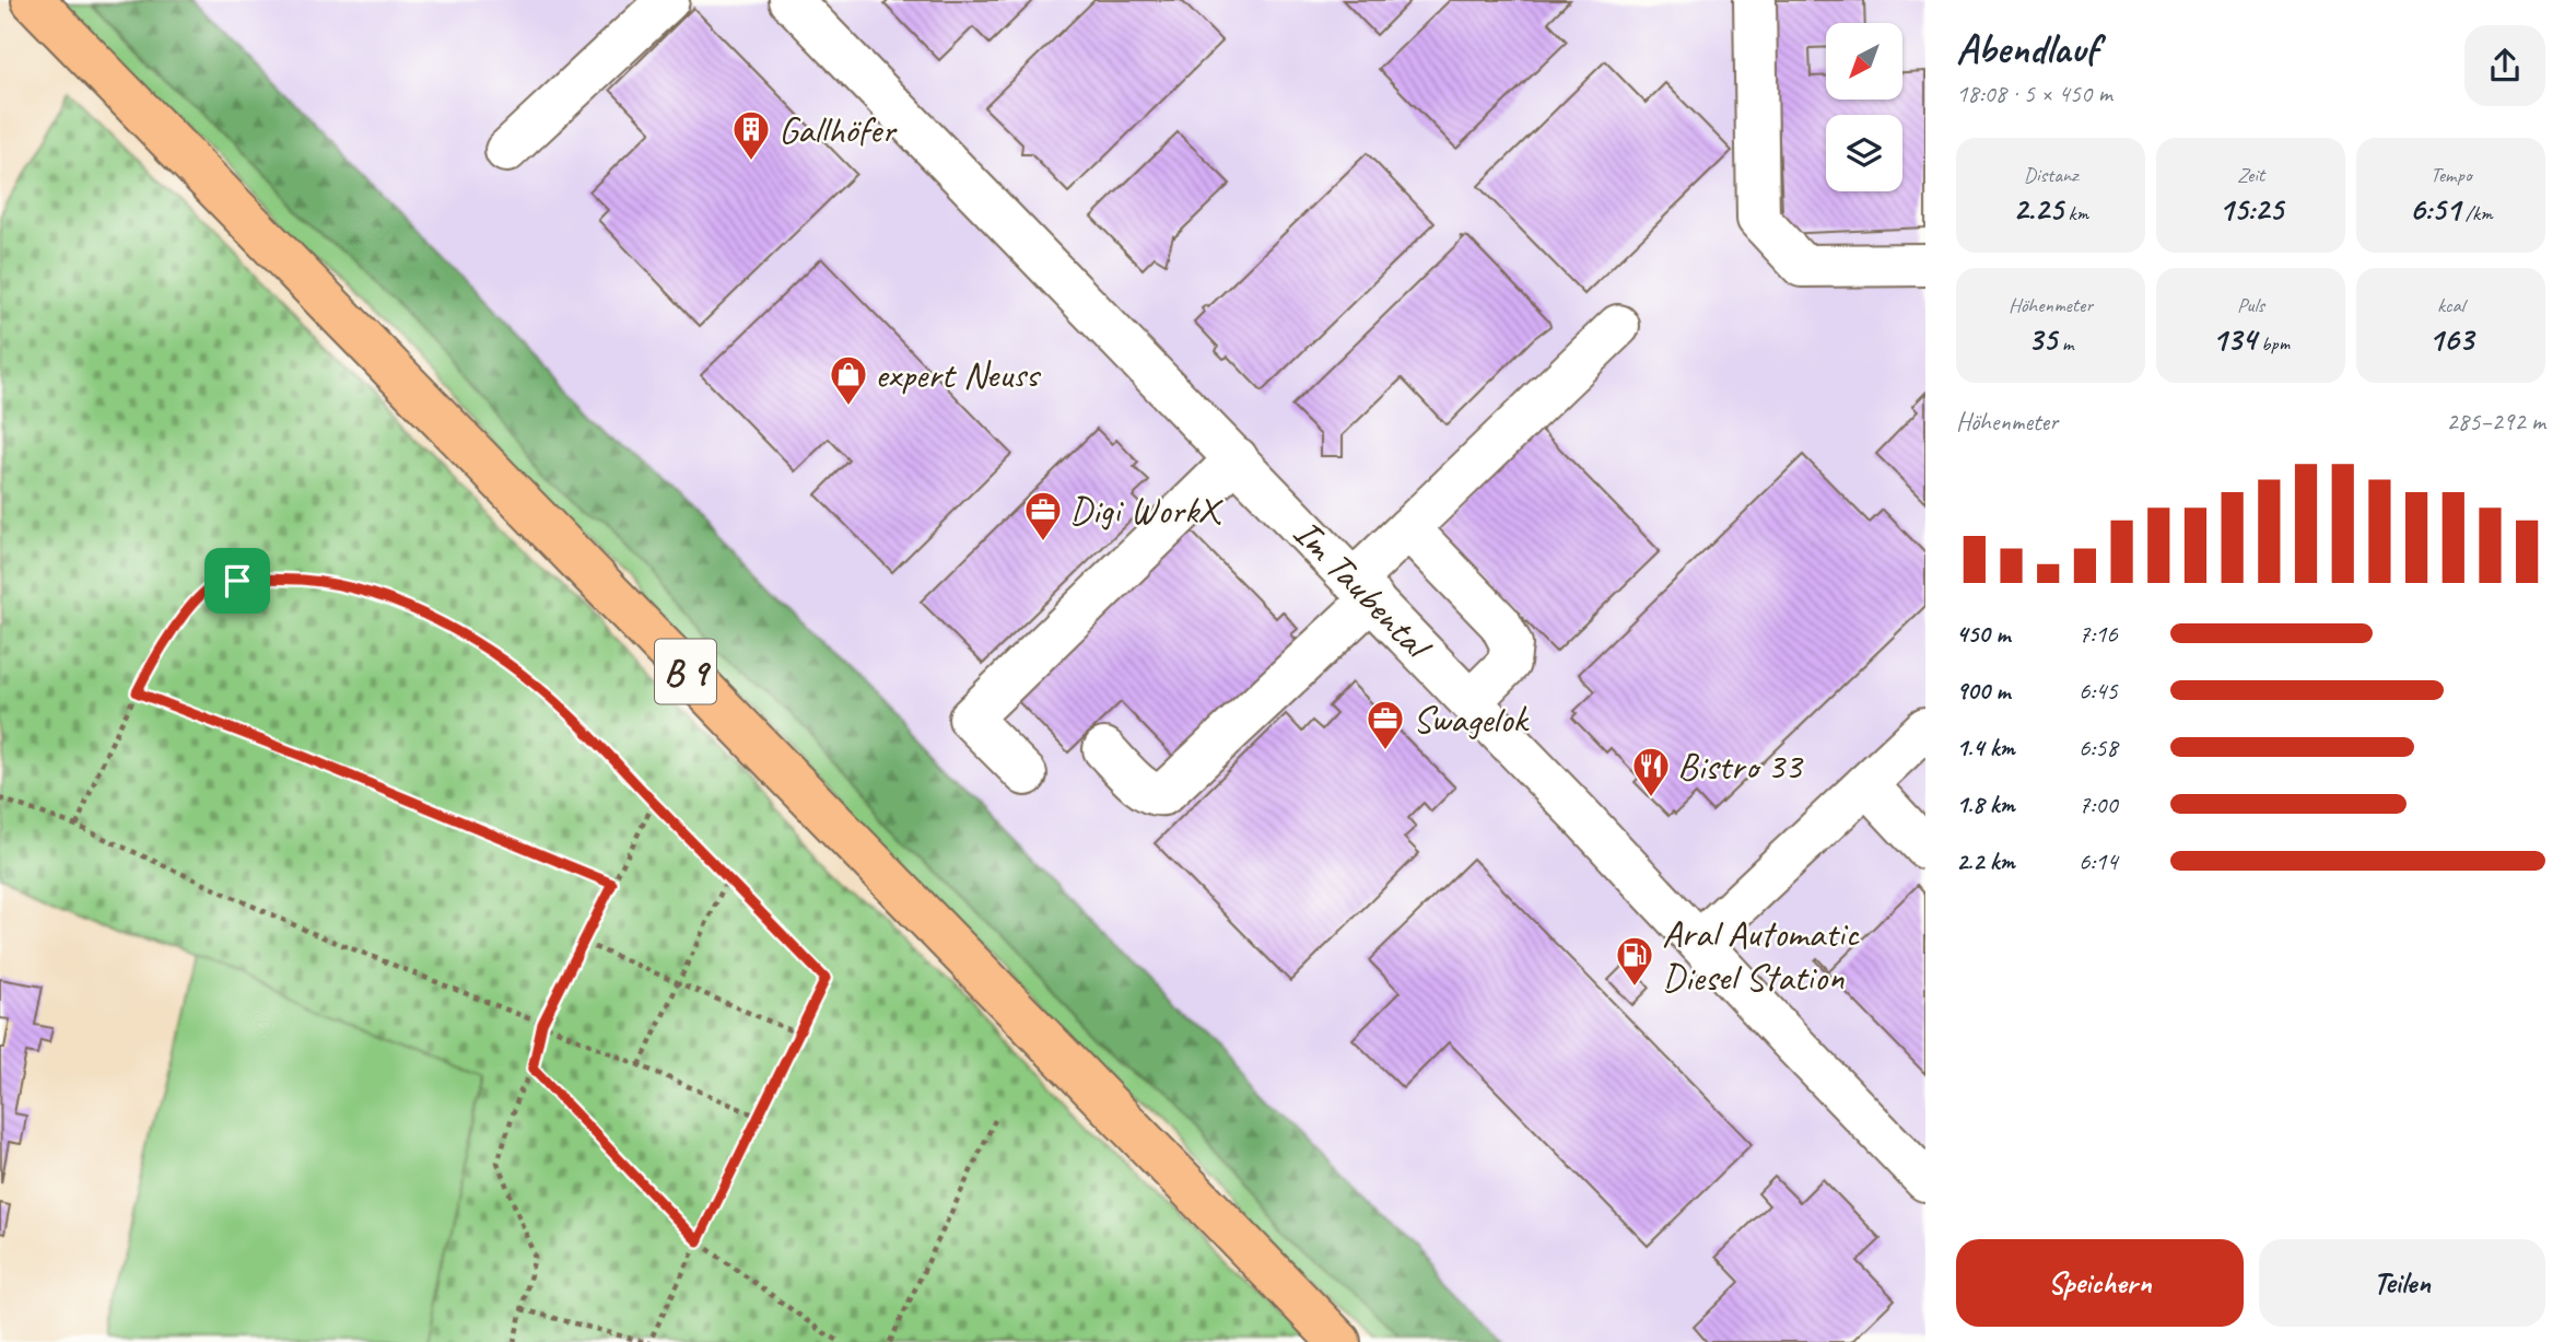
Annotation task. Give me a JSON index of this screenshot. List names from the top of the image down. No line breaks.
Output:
{"streets":{"main road":["B 9"],"street":["Im Taubental"]},"places":{"building":["Gallhöfer"],"shop":["expert Neuss"],"office":["Digi WorkX","Swagelok"],"restaurant":["Bistro 33"],"fuel station":["Aral Automatic Diesel Station"]},"north":"bottom left","page":{"heading":["Abendlauf","18:08 · 5 × 450 m"],"stats":[["Distanz","2.25 km"],["Zeit","15:25"],["Tempo","6:51 /km"],["Höhenmeter","35 m"],["Puls","134 bpm"],["kcal","163"]],"chart":["Höhenmeter","285–292 m"],"list":[{"name":"450 m","note":"7:16"},{"name":"900 m","note":"6:45"},{"name":"1.4 km","note":"6:58"},{"name":"1.8 km","note":"7:00"},{"name":"2.2 km","note":"6:14"}],"buttons":["Speichern","Teilen"]}}
